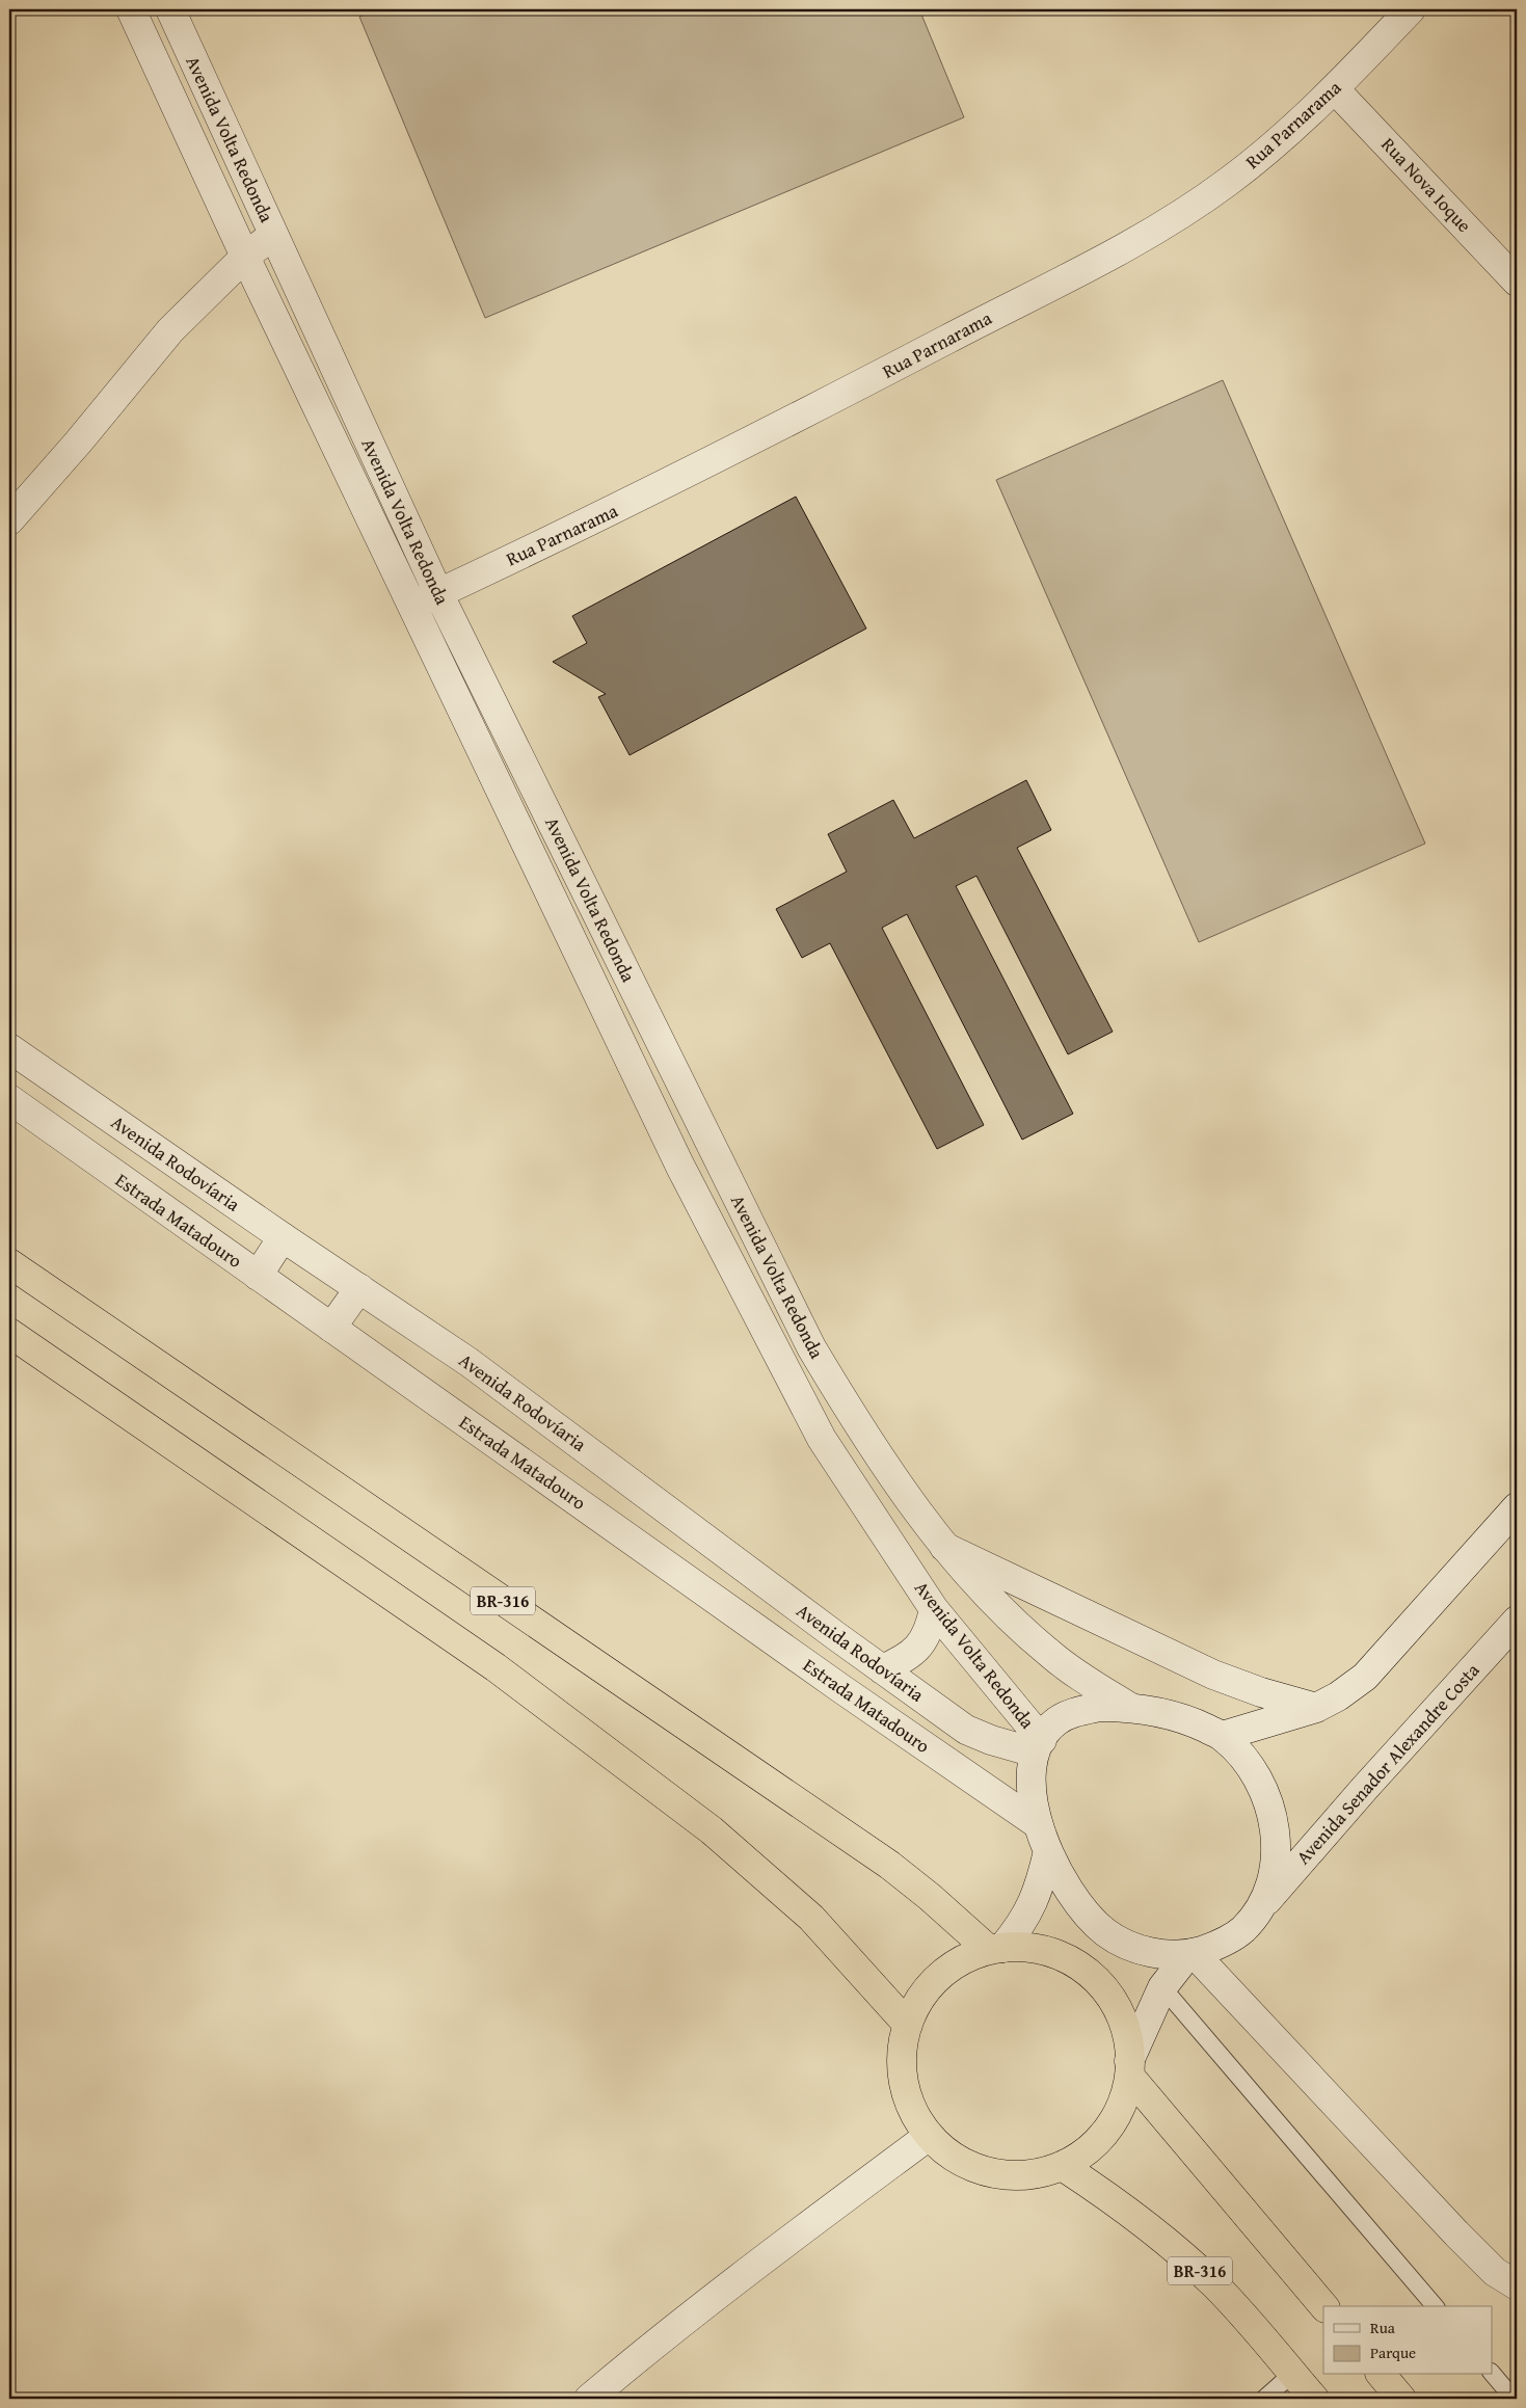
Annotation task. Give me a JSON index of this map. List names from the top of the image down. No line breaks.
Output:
{"streets":{"highway":["BR-316"],"street":["Rua Parnarama","Avenida Volta Redonda","Rua Nova Ioque","Avenida Rodovíaria","Estrada Matadouro","Avenida Senador Alexandre Costa"]},"crossings":[["Rua Parnarama","Avenida Volta Redonda"],["Rua Parnarama","Rua Nova Ioque"],["Avenida Volta Redonda","Avenida Rodovíaria"],["Avenida Volta Redonda","Avenida Senador Alexandre Costa"],["Avenida Rodovíaria","Avenida Senador Alexandre Costa"],["Estrada Matadouro","Avenida Senador Alexandre Costa"]],"legend":["Rua","Parque"]}
